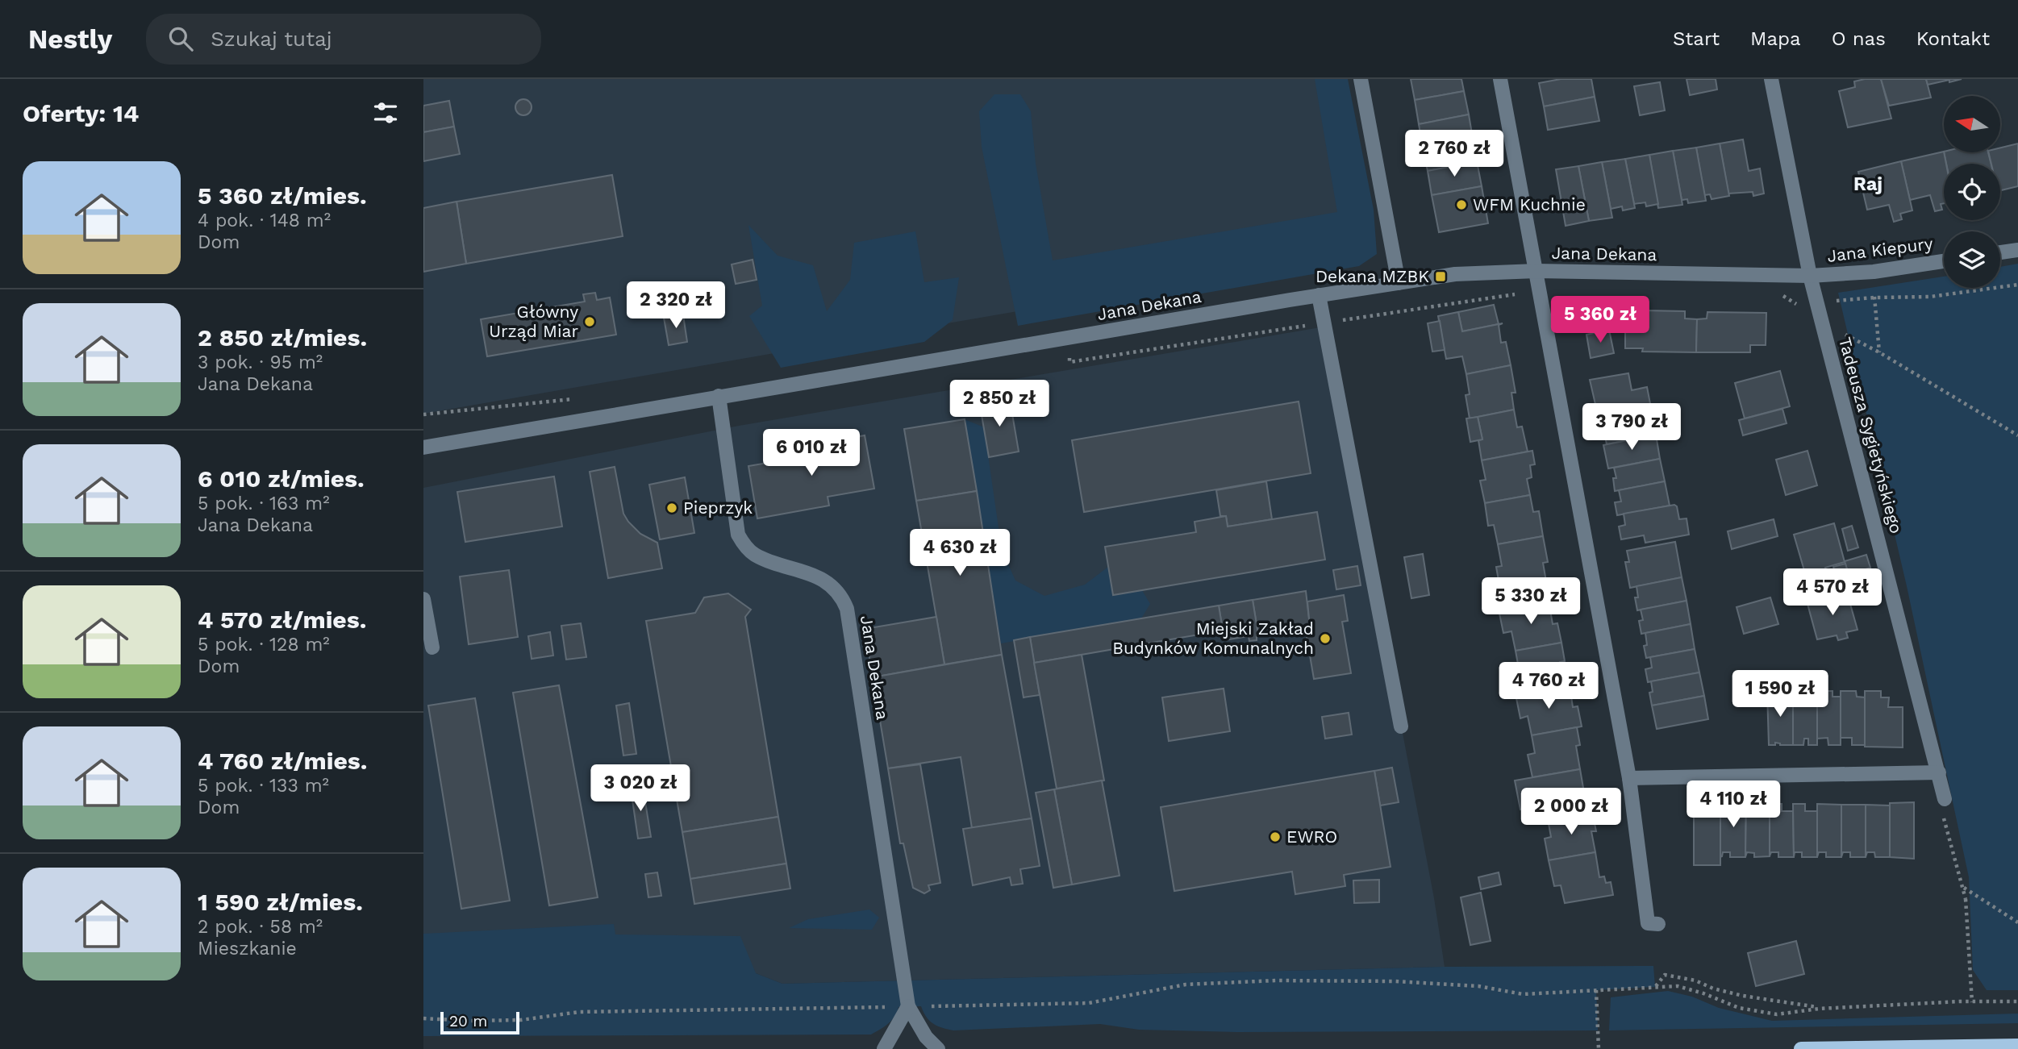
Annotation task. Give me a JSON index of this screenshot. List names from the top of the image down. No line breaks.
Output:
{"streets":{"street":["Jana Kiepury","Jana Dekana","Tadeusza Sygietyńskiego"]},"crossings":[["Jana Kiepury","Jana Dekana"],["Jana Kiepury","Tadeusza Sygietyńskiego"],["Jana Dekana","Tadeusza Sygietyńskiego"]],"districts":["Raj"],"places":{"other":["WFM Kuchnie","Główny Urząd Miar","Pieprzyk","Miejski Zakład Budynków Komunalnych","EWRO"],"transit":["Dekana MZBK"]},"scale_bar":"20 m","north":"left","page":{"header":"Nestly","search":"Szukaj tutaj","nav":["Start","Mapa","O nas","Kontakt"],"heading":"Oferty: 14","price":["2 760 zł","2 320 zł","5 360 zł","2 850 zł","3 790 zł","6 010 zł","4 630 zł","4 570 zł","5 330 zł","4 760 zł","1 590 zł","3 020 zł","4 110 zł","2 000 zł"],"list":[{"name":"5 360 zł/mies.","note":"4 pok. · 148 m² · Dom"},{"name":"2 850 zł/mies.","note":"3 pok. · 95 m² · Jana Dekana"},{"name":"6 010 zł/mies.","note":"5 pok. · 163 m² · Jana Dekana"},{"name":"4 570 zł/mies.","note":"5 pok. · 128 m² · Dom"},{"name":"4 760 zł/mies.","note":"5 pok. · 133 m² · Dom"},{"name":"1 590 zł/mies.","note":"2 pok. · 58 m² · Mieszkanie"}],"scale":"20 m"}}
